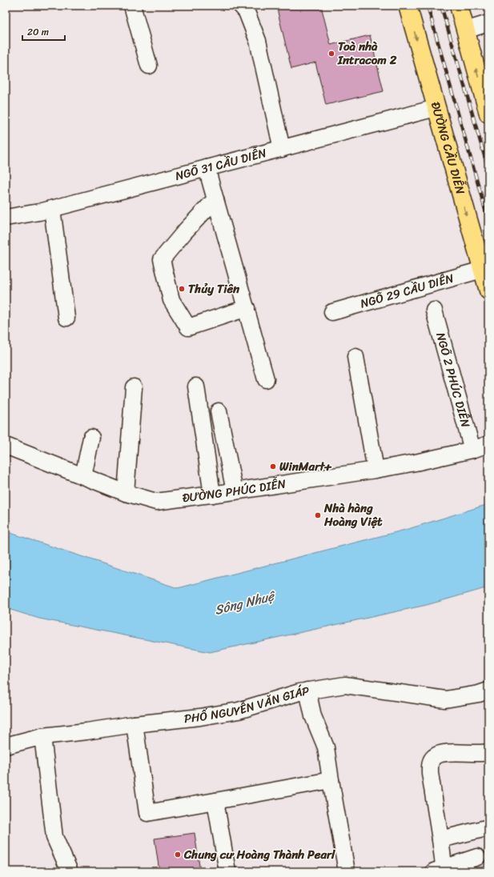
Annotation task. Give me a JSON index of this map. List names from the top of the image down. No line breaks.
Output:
{"streets":{"highway":["ĐƯỜNG CẦU DIỄN"],"street":["NGÕ 31 CẦU DIỄN","NGÕ 29 CẦU DIỄN","NGÕ 2 PHÚC DIỄN","ĐƯỜNG PHÚC DIỄN","PHỐ NGUYỄN VĂN GIÁP"]},"crossings":[["ĐƯỜNG CẦU DIỄN","NGÕ 31 CẦU DIỄN"],["ĐƯỜNG CẦU DIỄN","NGÕ 29 CẦU DIỄN"],["NGÕ 2 PHÚC DIỄN","ĐƯỜNG PHÚC DIỄN"]],"water":["Sông Nhuệ"],"places":["Toà nhà Intracom 2","Thủy Tiên","WinMart+","Nhà hàng Hoàng Việt","Chung cư Hoàng Thành Pearl"],"scale_bar":"20 m"}
